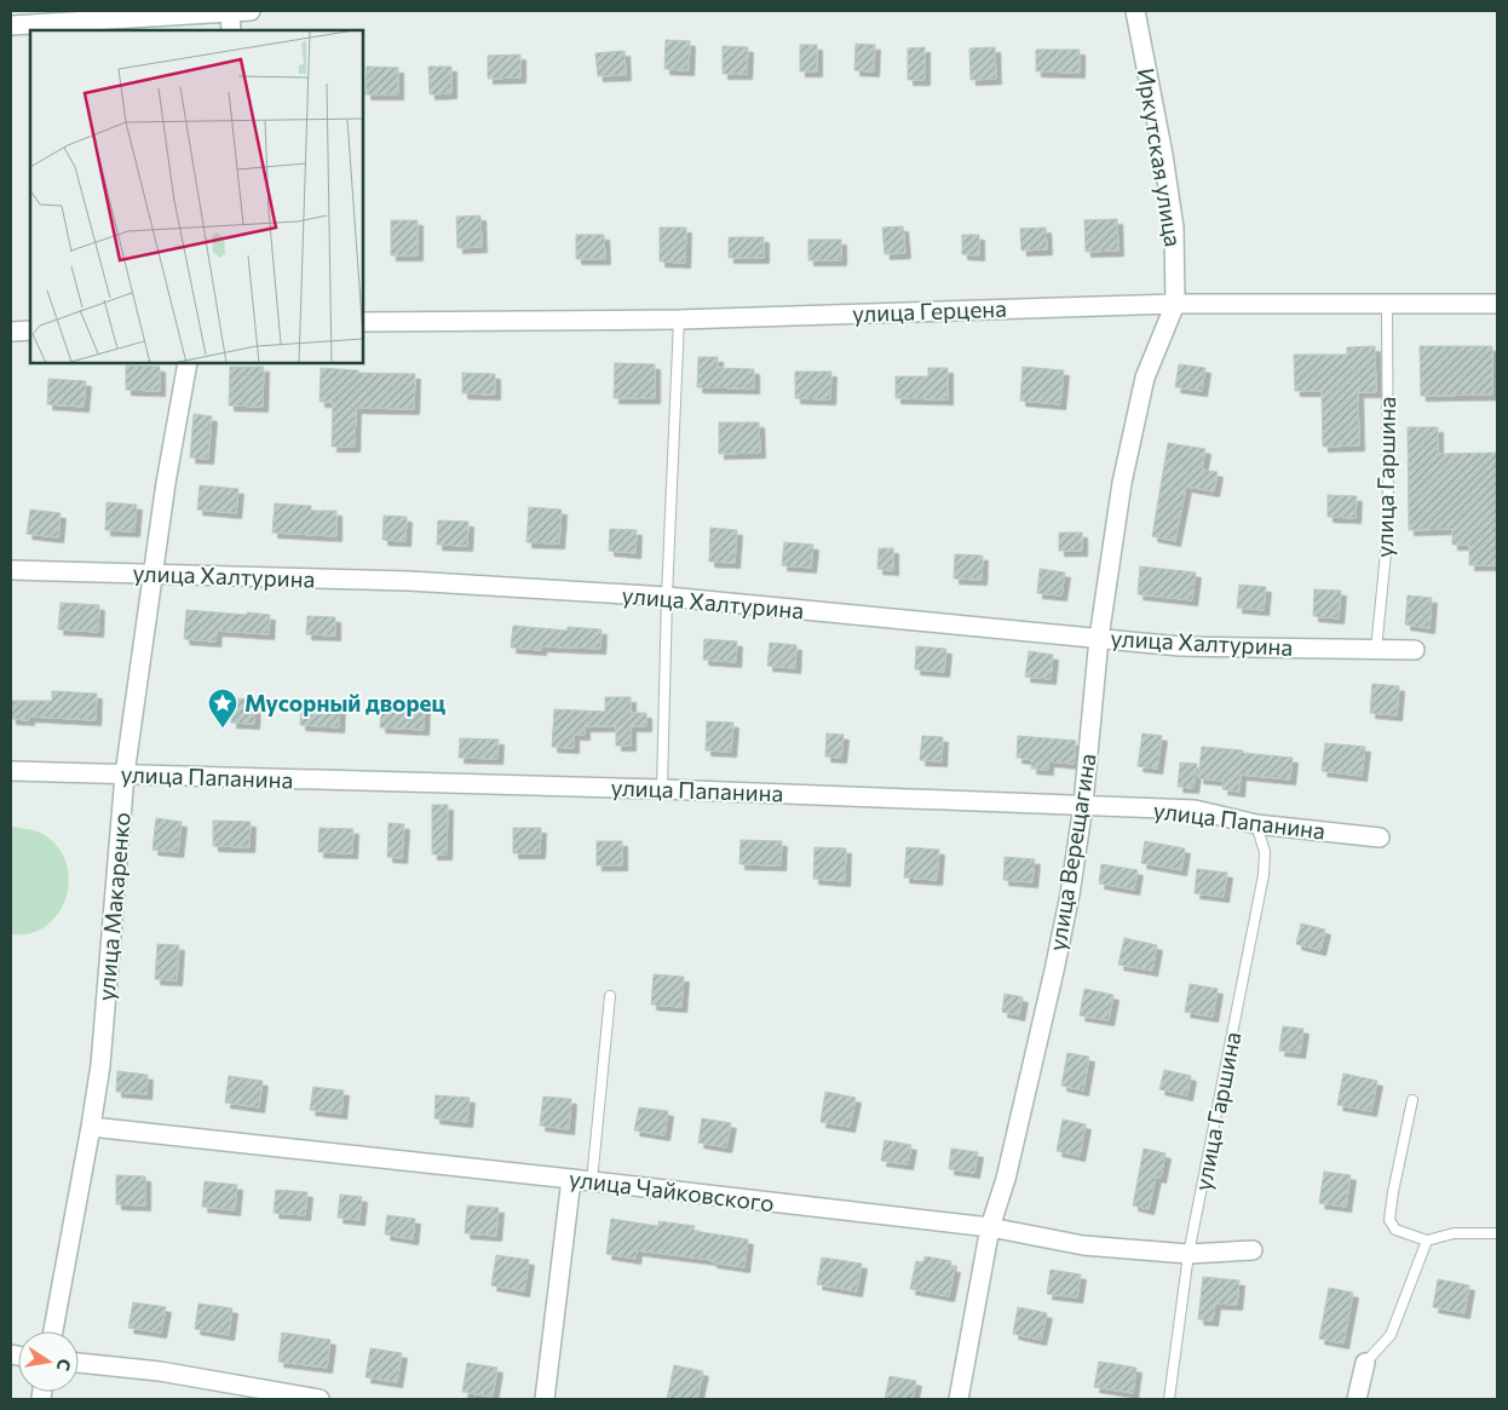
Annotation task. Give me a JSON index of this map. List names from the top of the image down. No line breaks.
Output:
{"streets":{"street":["Иркутская улица","улица Герцена","улица Халтурина","улица Папанина","улица Верещагина","улица Макаренко","улица Чайковского"],"lane":["улица Гаршина"]},"crossings":[["Иркутская улица","улица Герцена"],["Иркутская улица","улица Верещагина"],["улица Герцена","улица Гаршина"],["улица Герцена","улица Верещагина"],["улица Гаршина","улица Халтурина"],["улица Гаршина","улица Папанина"],["улица Гаршина","улица Чайковского"],["улица Халтурина","улица Верещагина"],["улица Халтурина","улица Макаренко"],["улица Папанина","улица Верещагина"],["улица Папанина","улица Макаренко"],["улица Верещагина","улица Чайковского"],["улица Макаренко","улица Чайковского"]],"places":{"place":["Мусорный дворец"]},"north":"right"}
